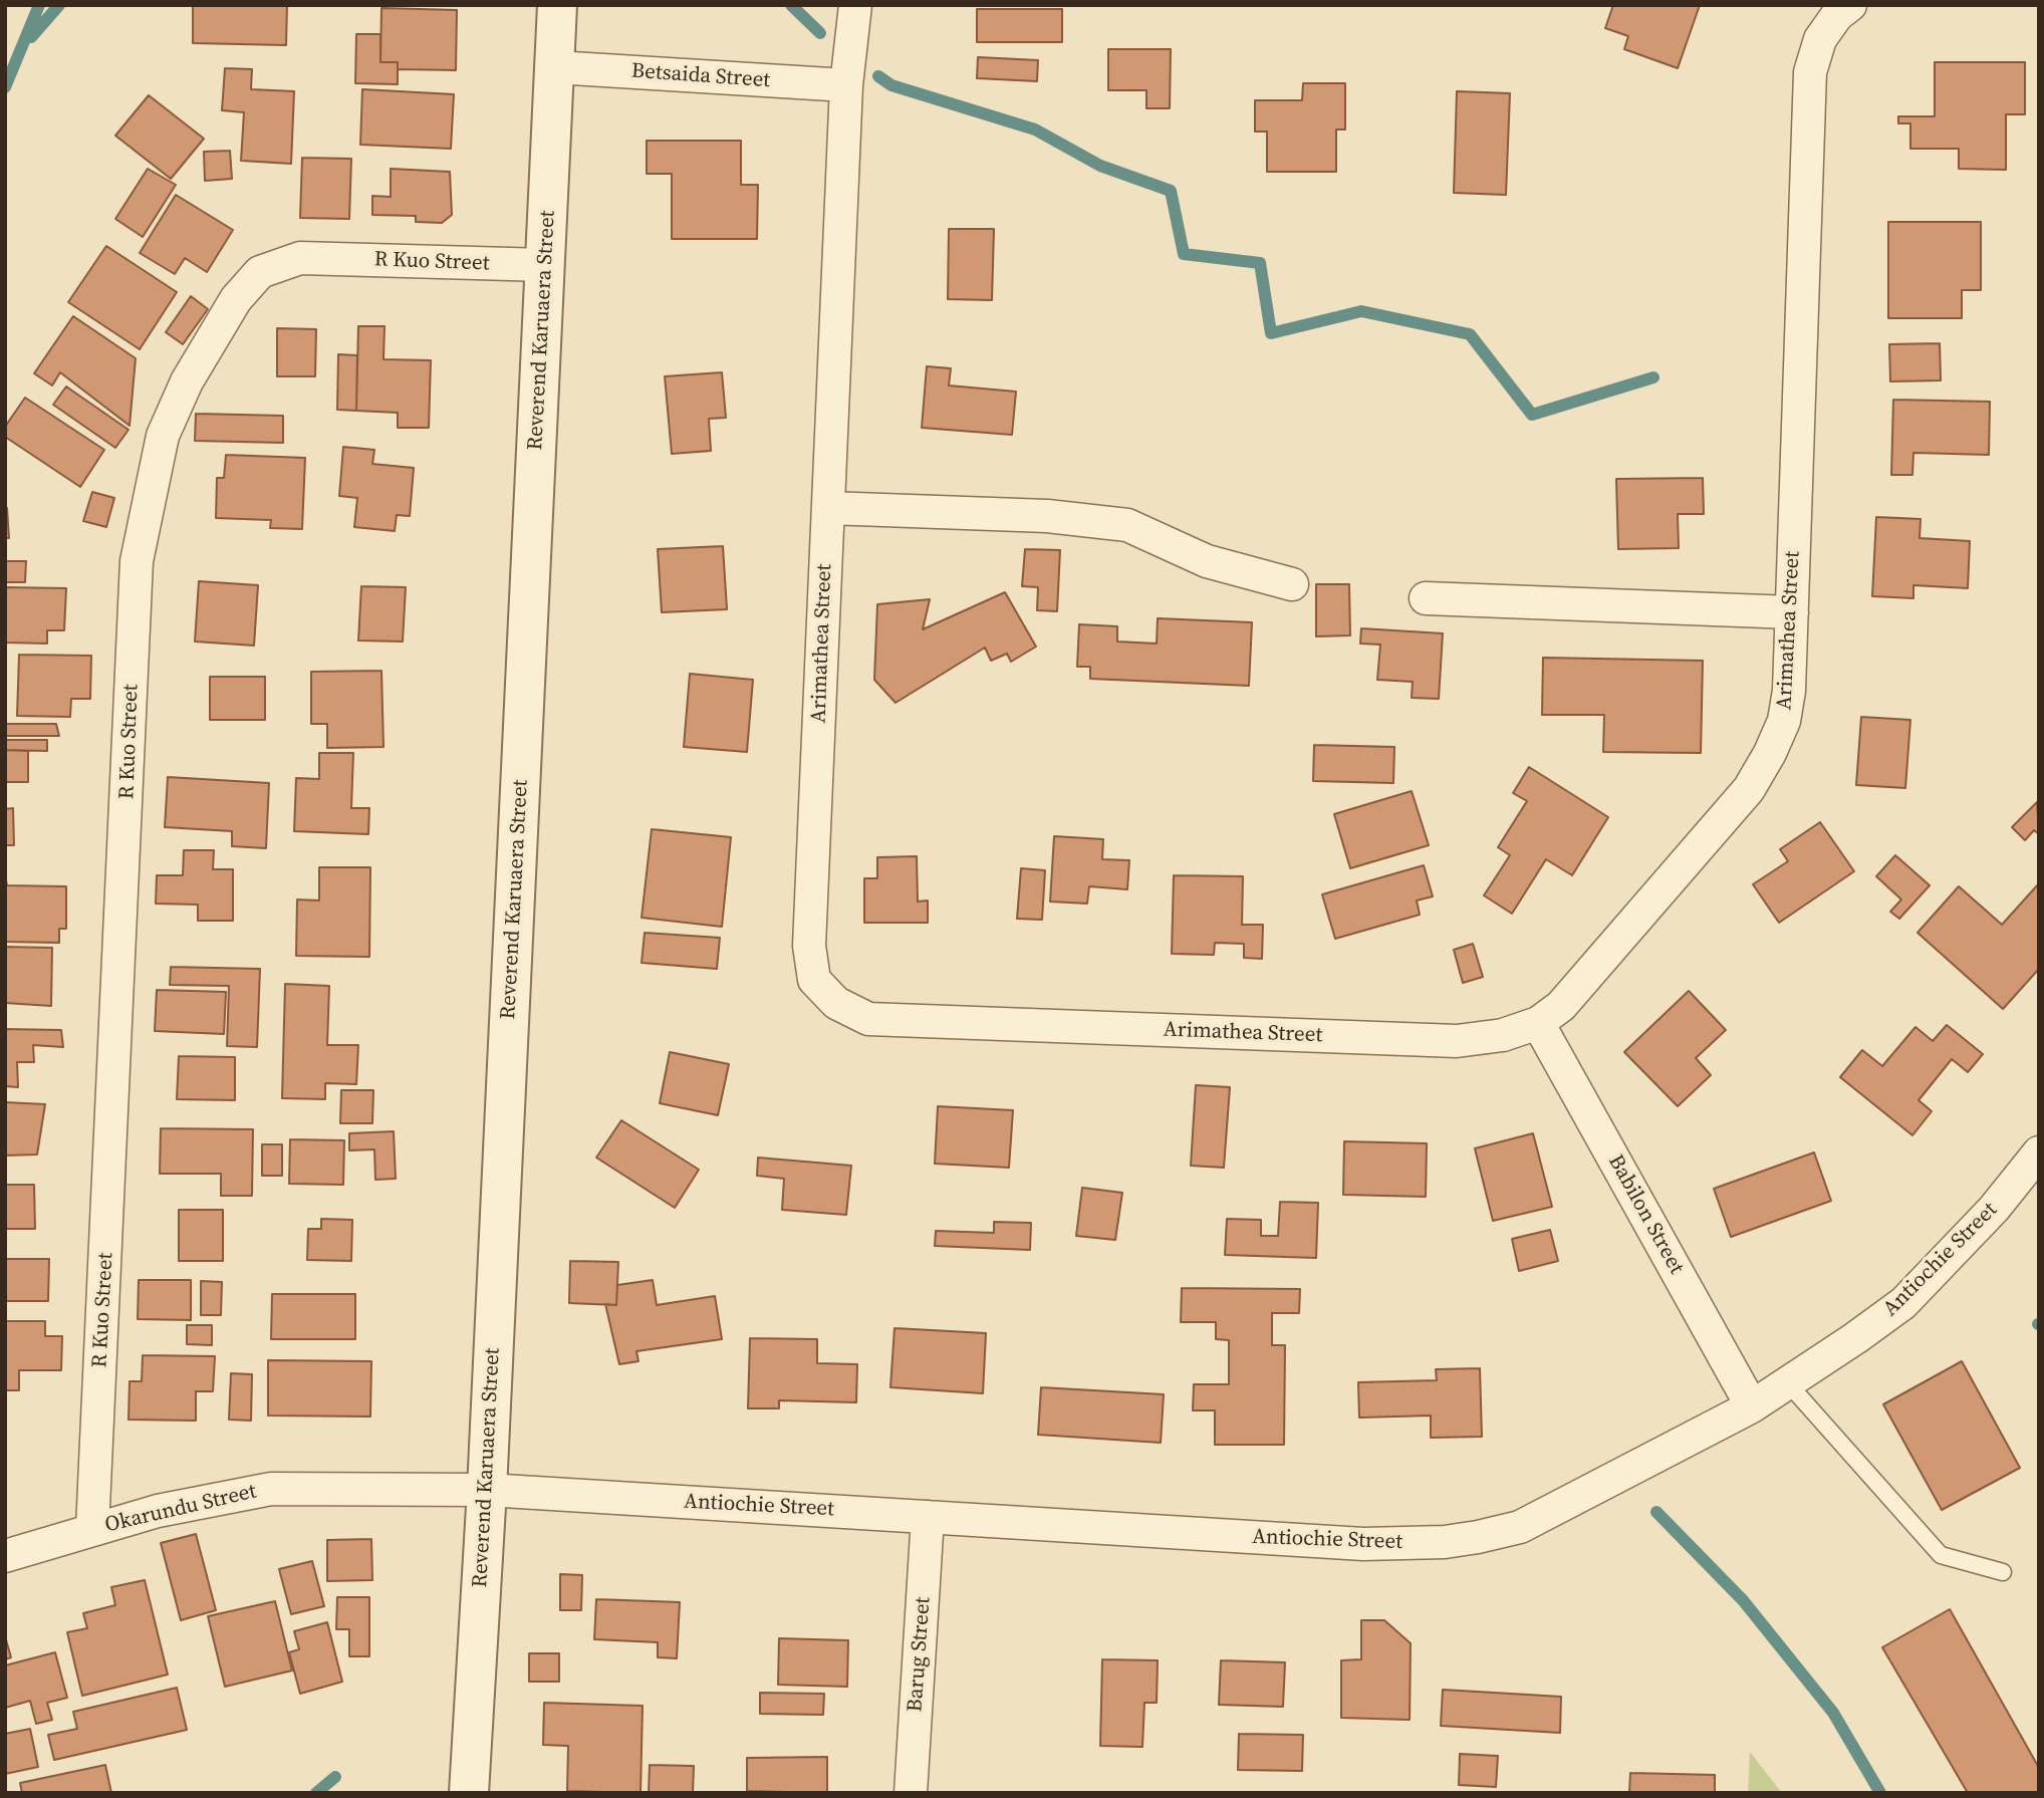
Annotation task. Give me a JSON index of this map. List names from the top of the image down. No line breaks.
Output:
{"streets":{"street":["Betsaida Street","R Kuo Street","Reverend Karuaera Street","Arimathea Street","Babilon Street","Antiochie Street","Okarundu Street","Barug Street"]},"crossings":[["Betsaida Street","Reverend Karuaera Street"],["Betsaida Street","Arimathea Street"],["R Kuo Street","Reverend Karuaera Street"],["R Kuo Street","Okarundu Street"],["Reverend Karuaera Street","Antiochie Street"],["Reverend Karuaera Street","Okarundu Street"],["Arimathea Street","Babilon Street"],["Babilon Street","Antiochie Street"],["Antiochie Street","Okarundu Street"],["Antiochie Street","Barug Street"]]}
